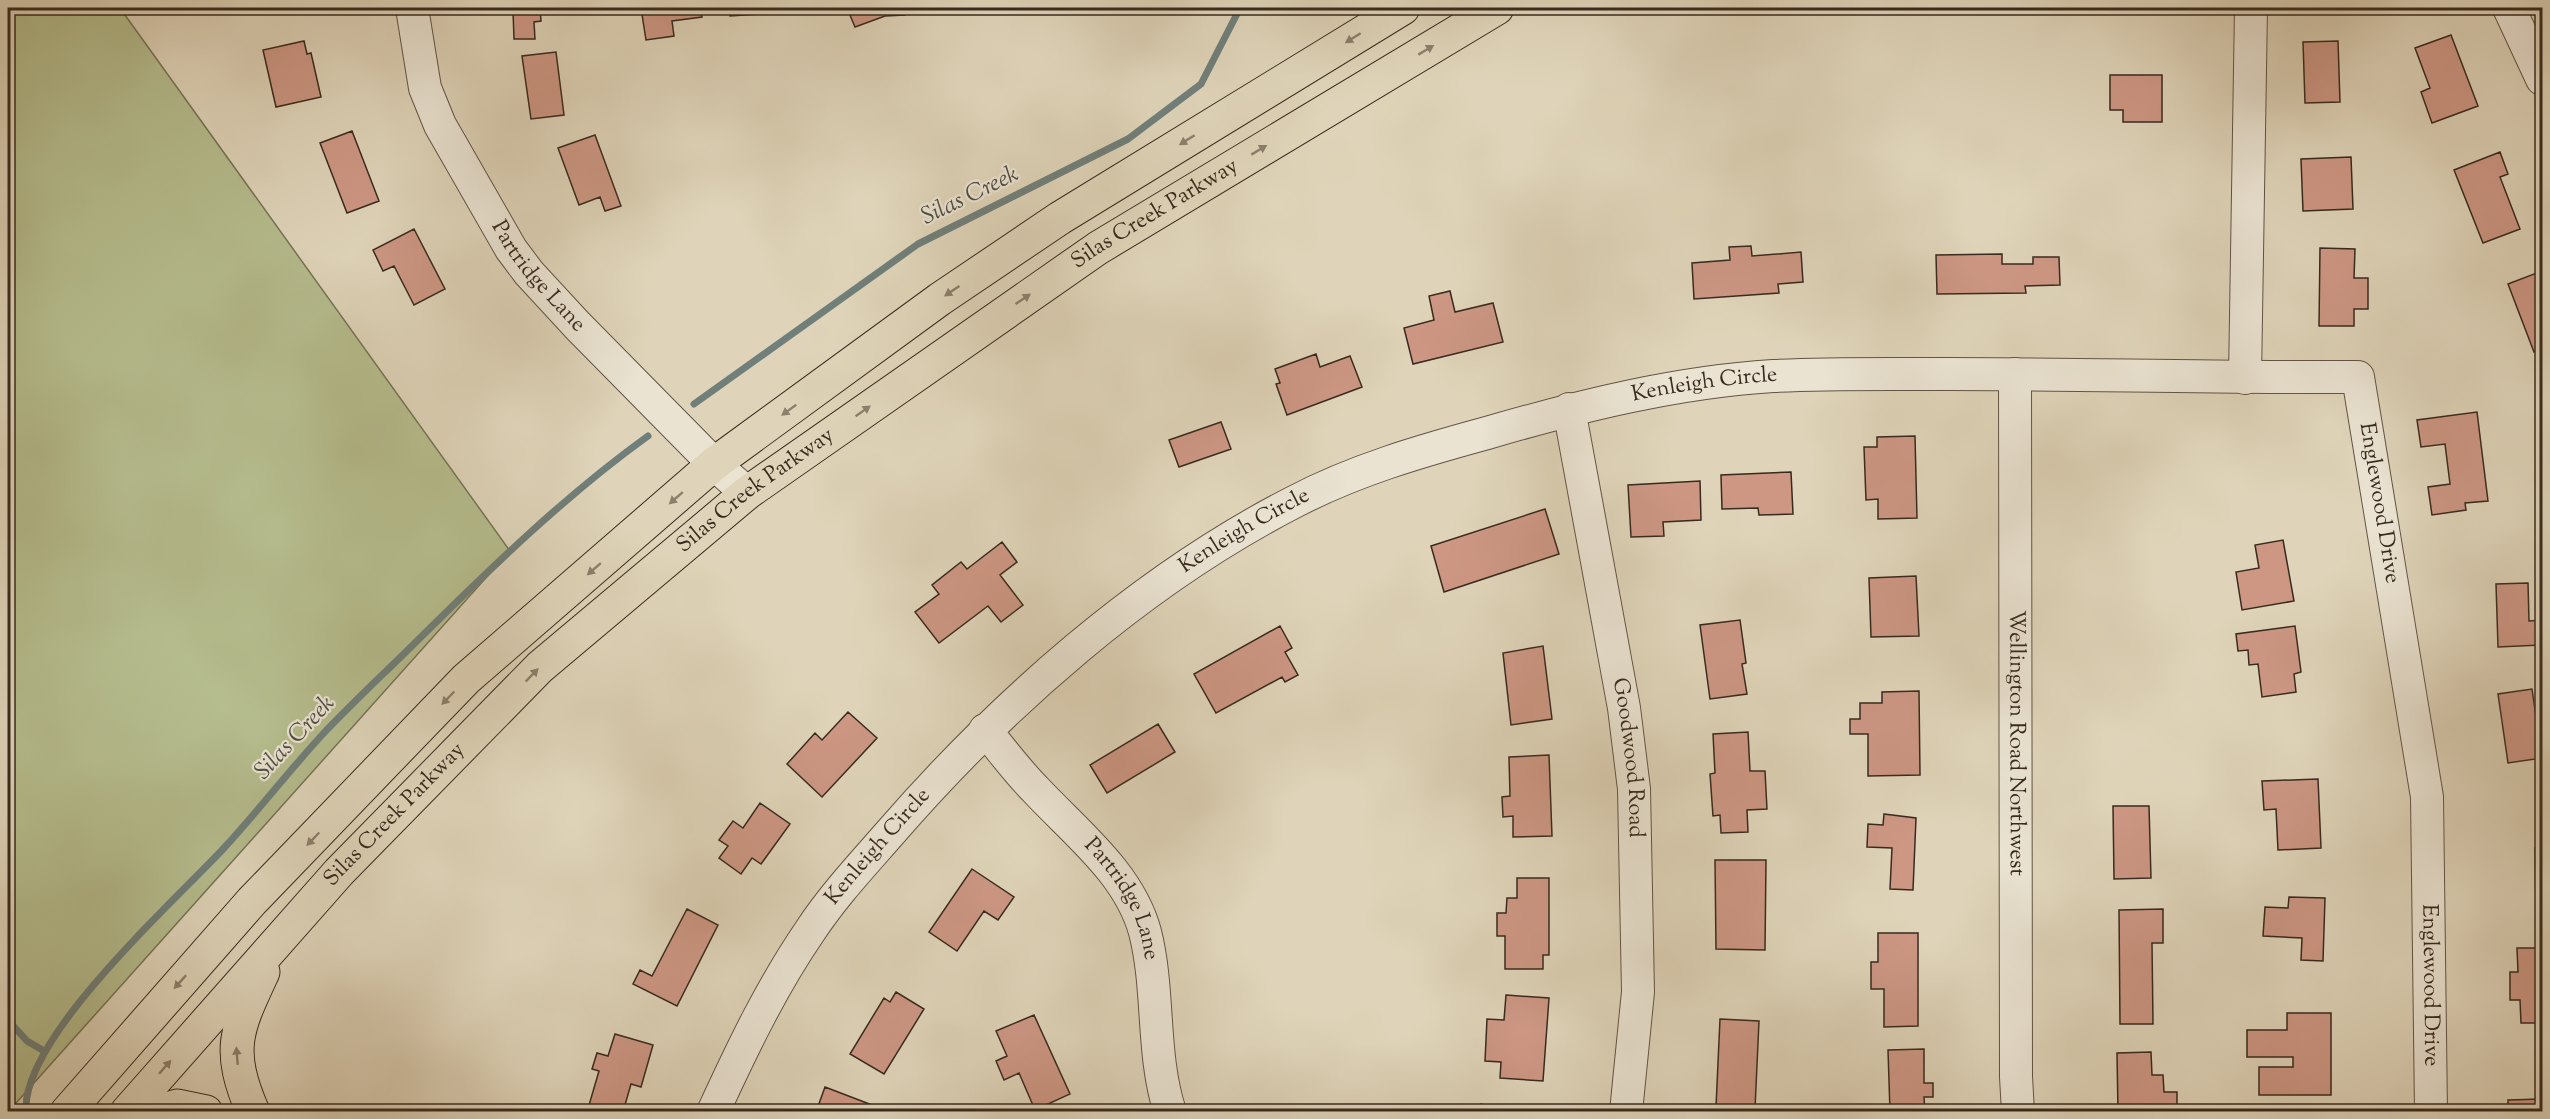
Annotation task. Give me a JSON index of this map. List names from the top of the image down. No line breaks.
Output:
{"streets":{"main road":["Silas Creek Parkway"],"street":["Partridge Lane","Kenleigh Circle","Englewood Drive","Wellington Road Northwest","Goodwood Road"]},"crossings":[["Silas Creek Parkway","Partridge Lane"],["Partridge Lane","Kenleigh Circle"],["Kenleigh Circle","Englewood Drive"],["Kenleigh Circle","Wellington Road Northwest"],["Kenleigh Circle","Goodwood Road"]],"water":["Silas Creek"]}
